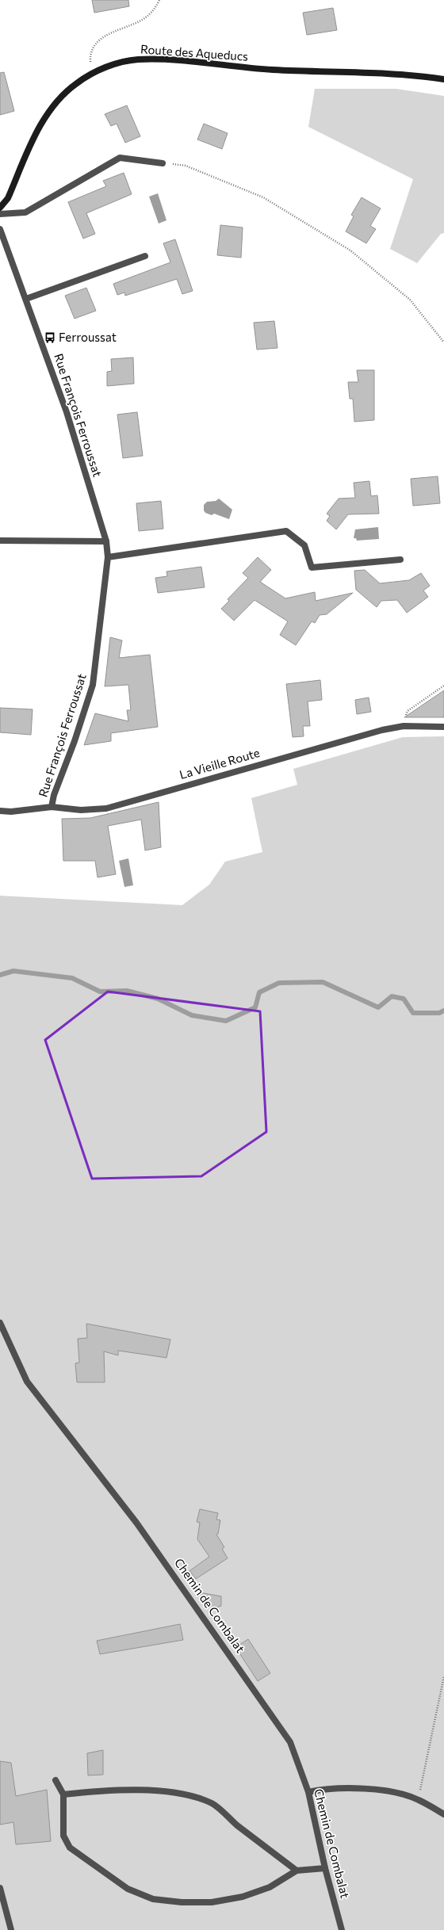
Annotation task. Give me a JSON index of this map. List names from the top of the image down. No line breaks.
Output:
{"streets":{"main road":["Route des Aqueducs"],"street":["Rue François Ferroussat","La Vieille Route","Chemin de Combalat"]},"crossings":[["Rue François Ferroussat","La Vieille Route"]],"places":{"bus stop":["Ferroussat"]}}
